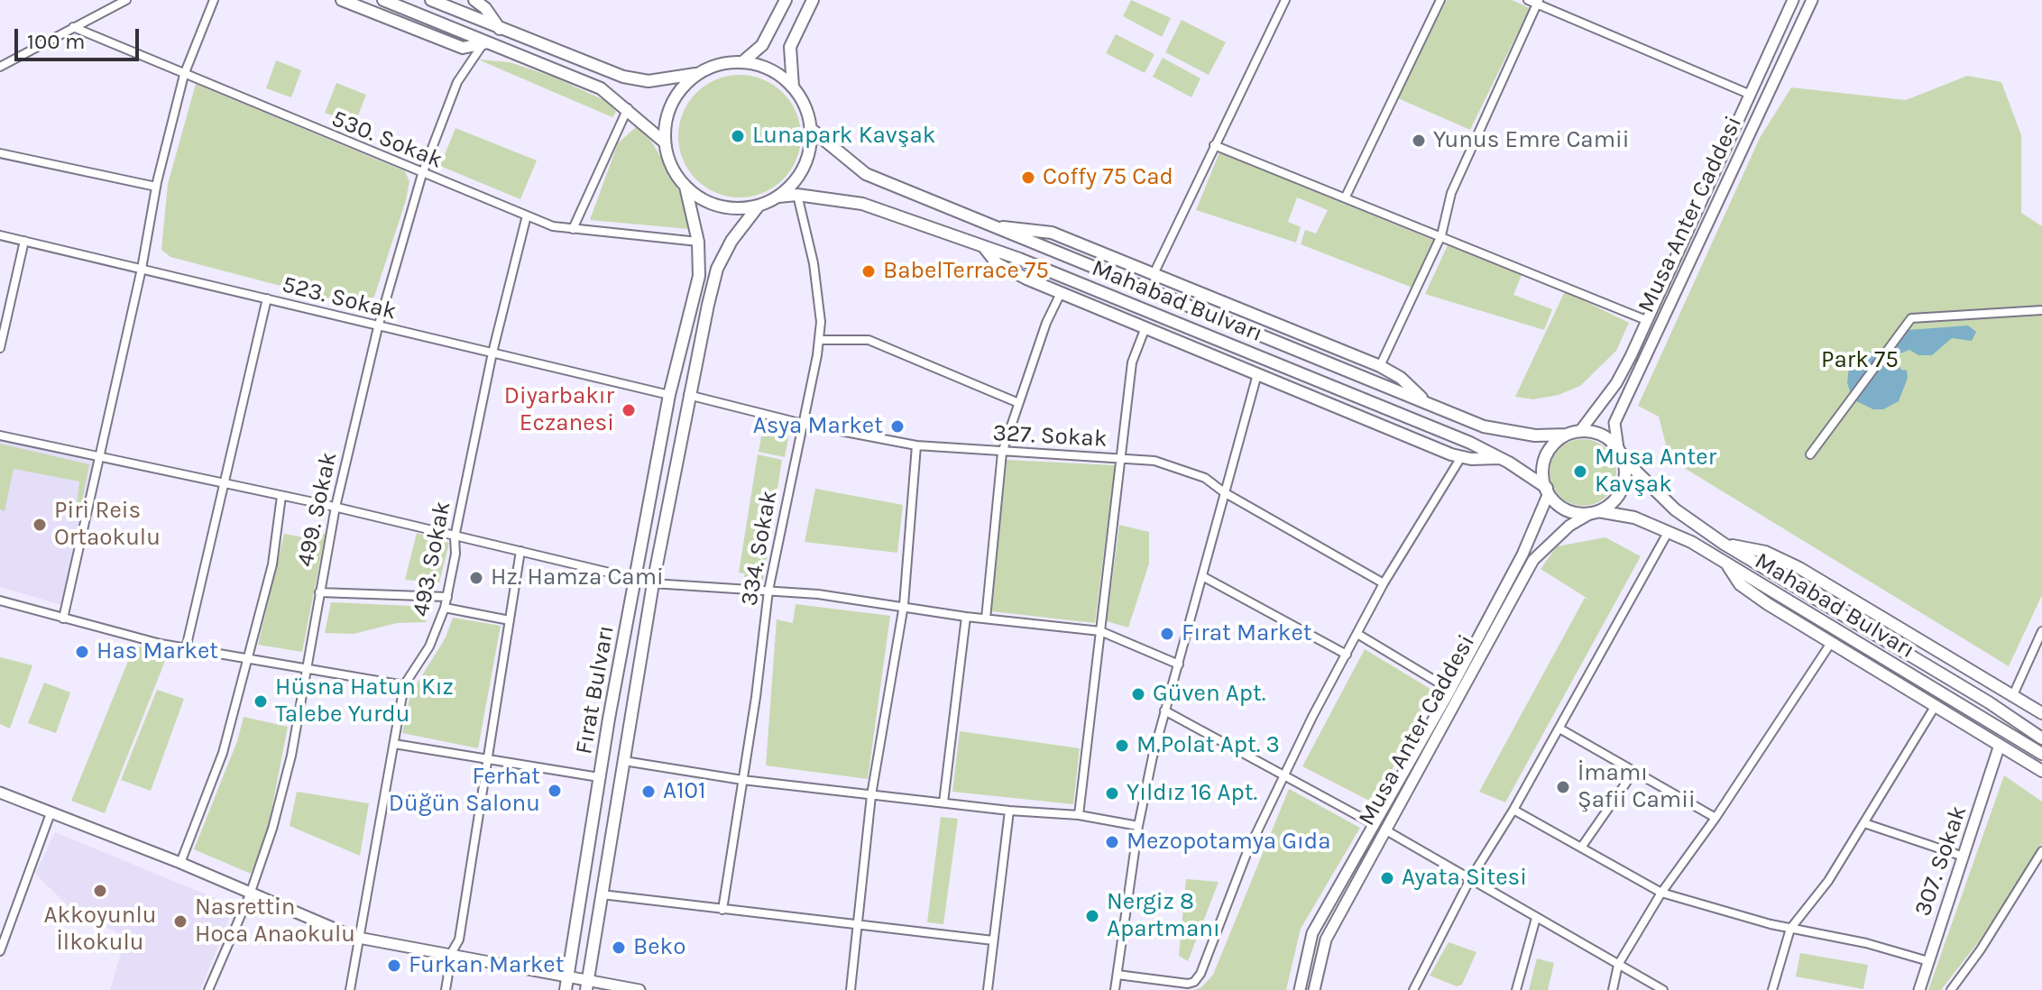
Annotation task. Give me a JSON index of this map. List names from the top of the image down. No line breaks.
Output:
{"streets":{"main road":["Musa Anter Caddesi","Mahabad Bulvarı","Fırat Bulvarı","307. Sokak"],"street":["530. Sokak","523. Sokak","327. Sokak","499. Sokak","334. Sokak","493. Sokak"]},"crossings":[["530. Sokak","499. Sokak"],["530. Sokak","493. Sokak"],["530. Sokak","Fırat Bulvarı"],["Musa Anter Caddesi","Mahabad Bulvarı"],["523. Sokak","499. Sokak"],["523. Sokak","493. Sokak"],["523. Sokak","Fırat Bulvarı"],["Mahabad Bulvarı","334. Sokak"],["Mahabad Bulvarı","Fırat Bulvarı"],["327. Sokak","334. Sokak"],["327. Sokak","Fırat Bulvarı"]],"parks":["Park 75"],"places":["Lunapark Kavşak","Yunus Emre Camii","Coffy 75 Cad","BabelTerrace 75","Diyarbakır Eczanesi","Asya Market","Musa Anter Kavşak","Piri Reis Ortaokulu","Hz. Hamza Cami","Fırat Market","Has Market","Güven Apt.","Hüsna Hatun Kız Talebe Yurdu","M.Polat Apt. 3","İmamı Şafii Camii","Ferhat Düğün Salonu","A101","Yıldız 16 Apt.","Mezopotamya Gıda","Ayata Sitesi","Akkoyunlu İlkokulu","Nergiz 8 Apartmanı","Nasrettin Hoca Anaokulu","Beko","Furkan Market"],"scale_bar":"100 m"}
